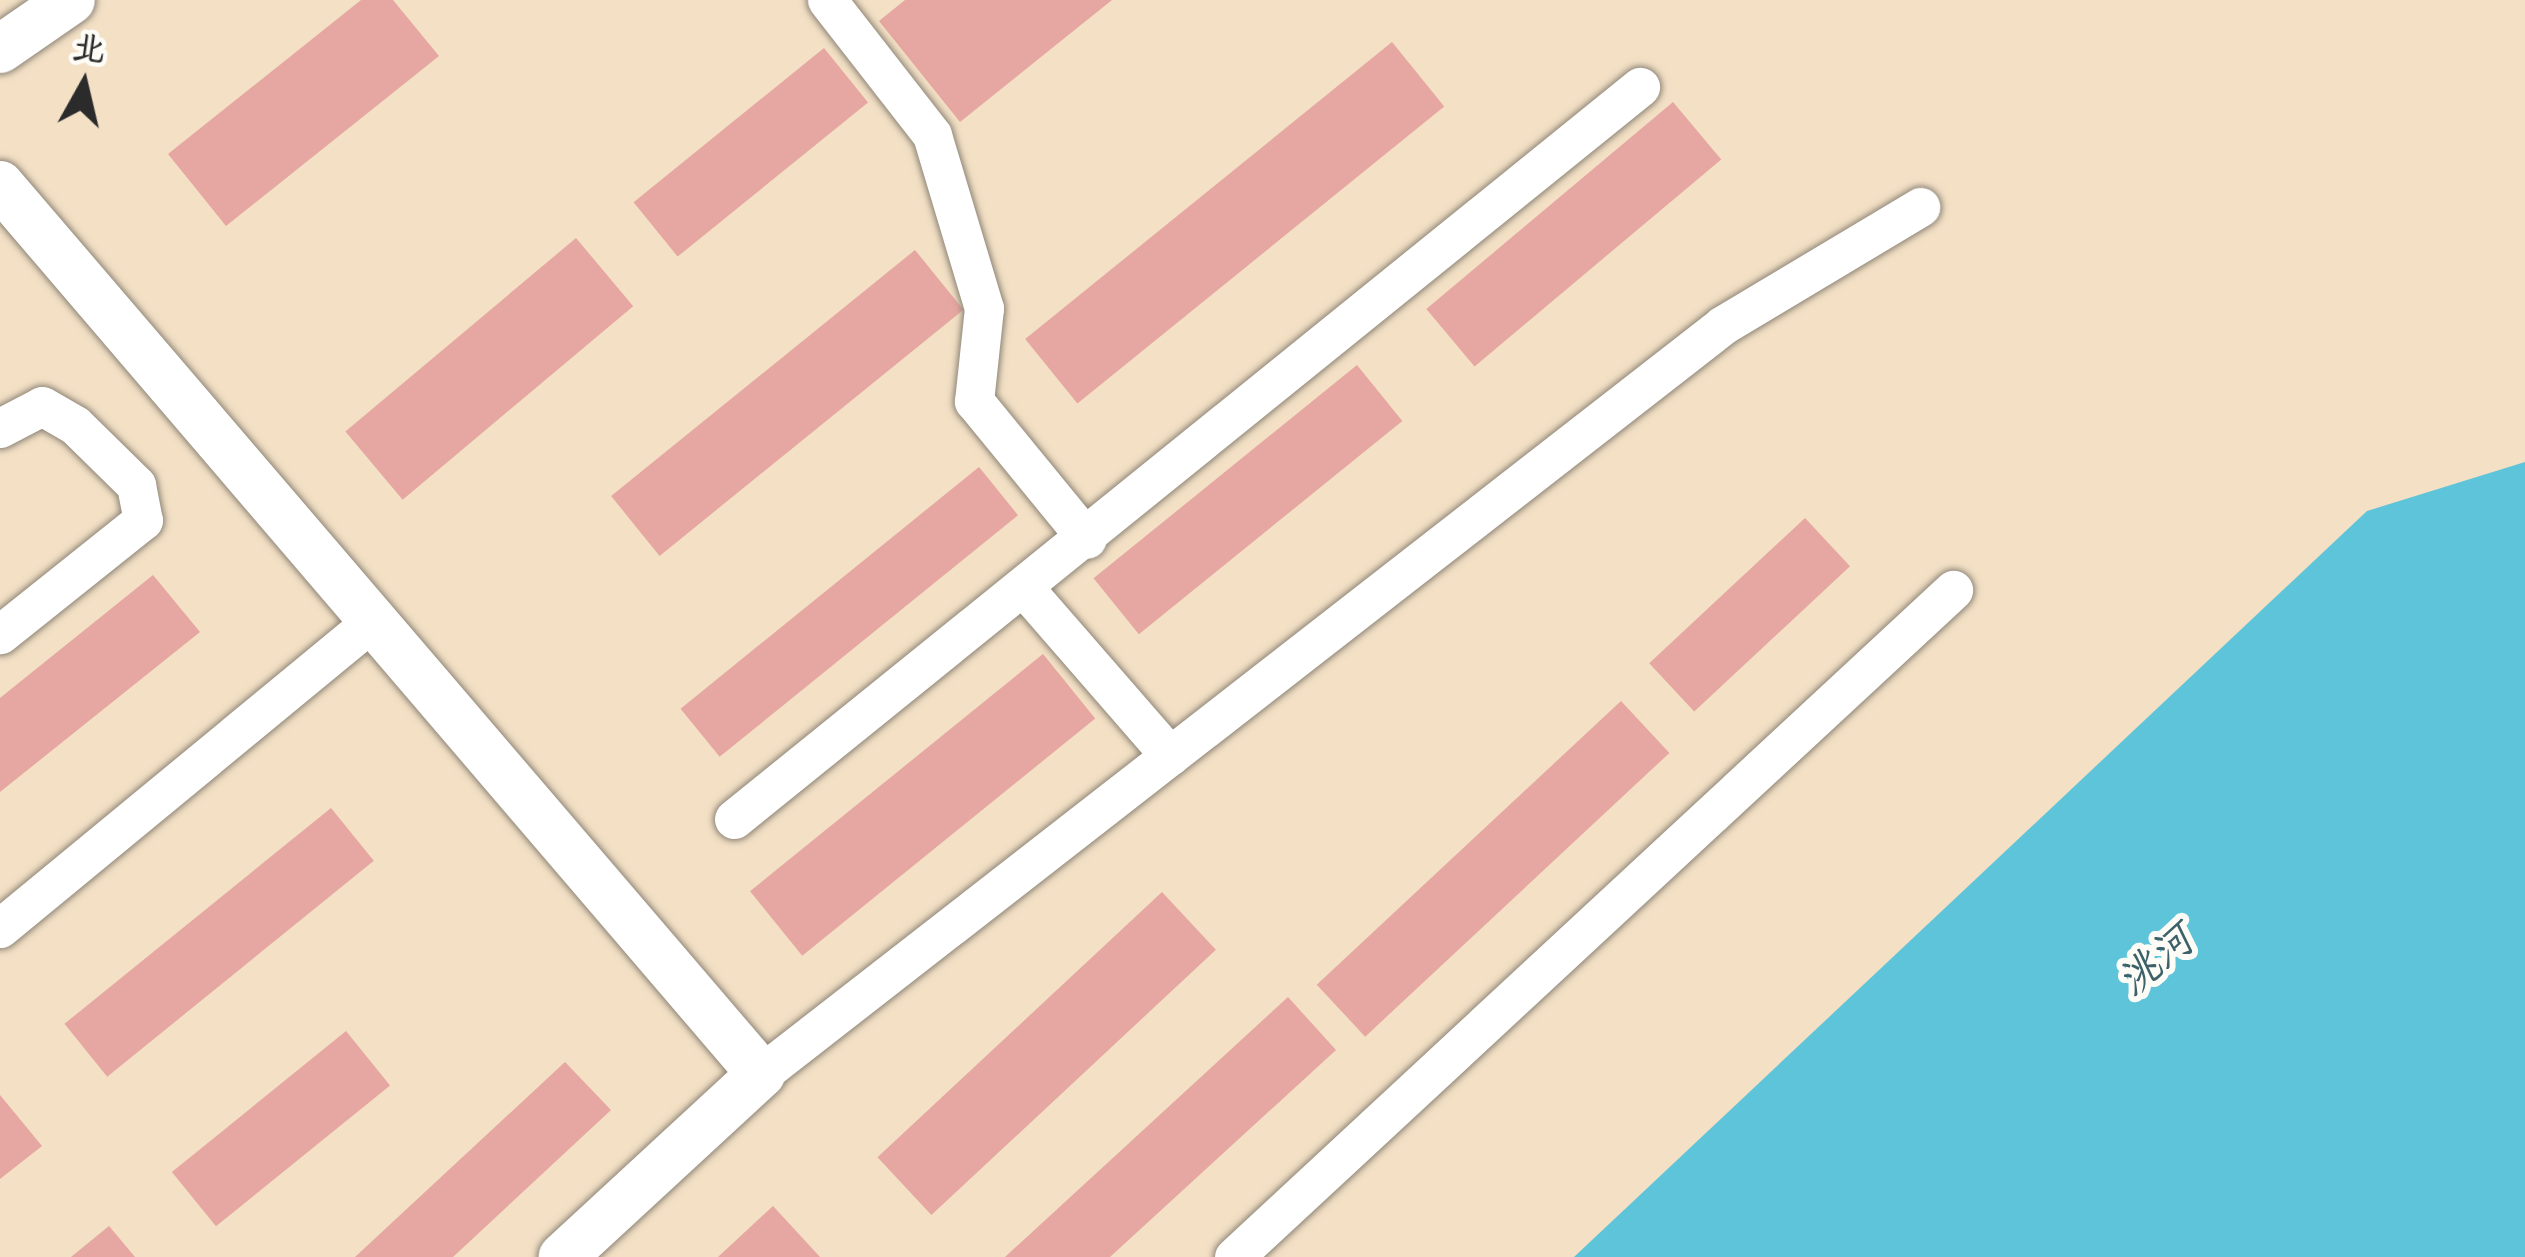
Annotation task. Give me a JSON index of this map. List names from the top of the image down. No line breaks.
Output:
{"water":["洮河"],"north":"top"}
